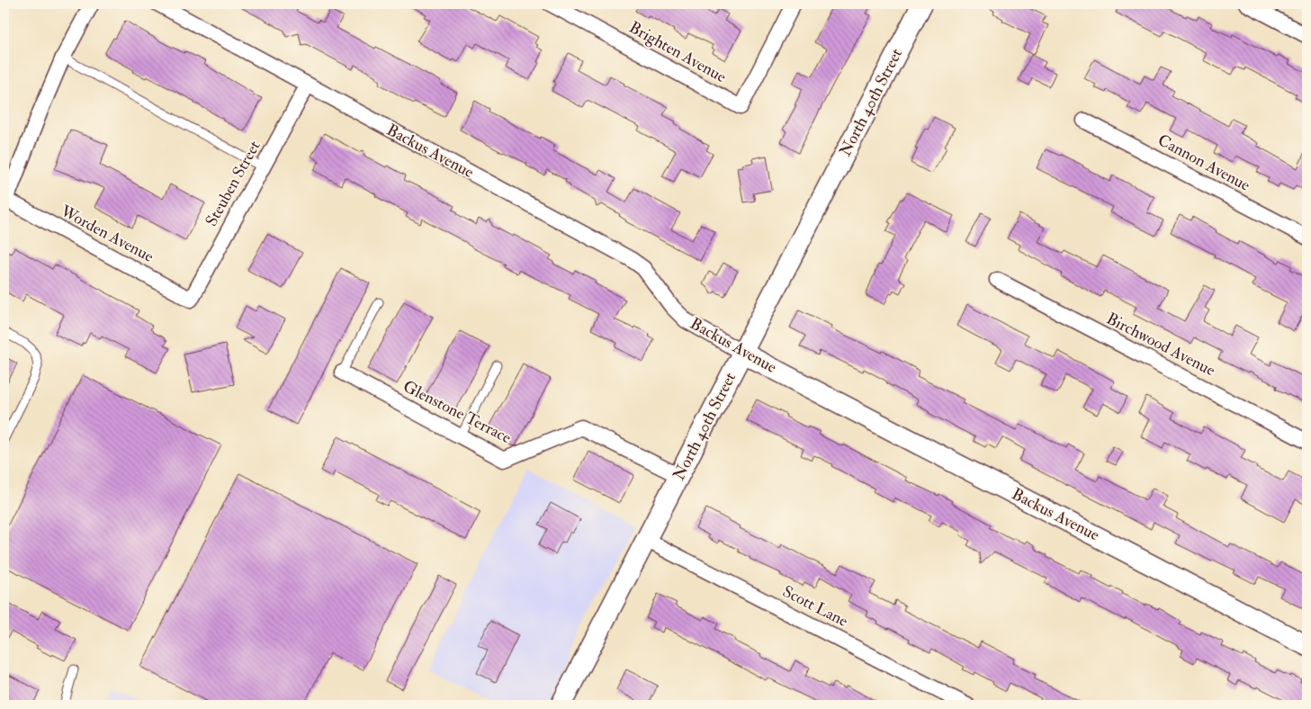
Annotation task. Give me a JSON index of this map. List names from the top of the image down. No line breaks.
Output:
{"streets":{"street":["Brighten Avenue","North 40th Street","Backus Avenue","Cannon Avenue","Steuben Street","Worden Avenue","Birchwood Avenue","Glenstone Terrace","Scott Lane"]},"crossings":[["North 40th Street","Backus Avenue"],["North 40th Street","Glenstone Terrace"],["North 40th Street","Scott Lane"],["Backus Avenue","Steuben Street"],["Steuben Street","Worden Avenue"]]}
